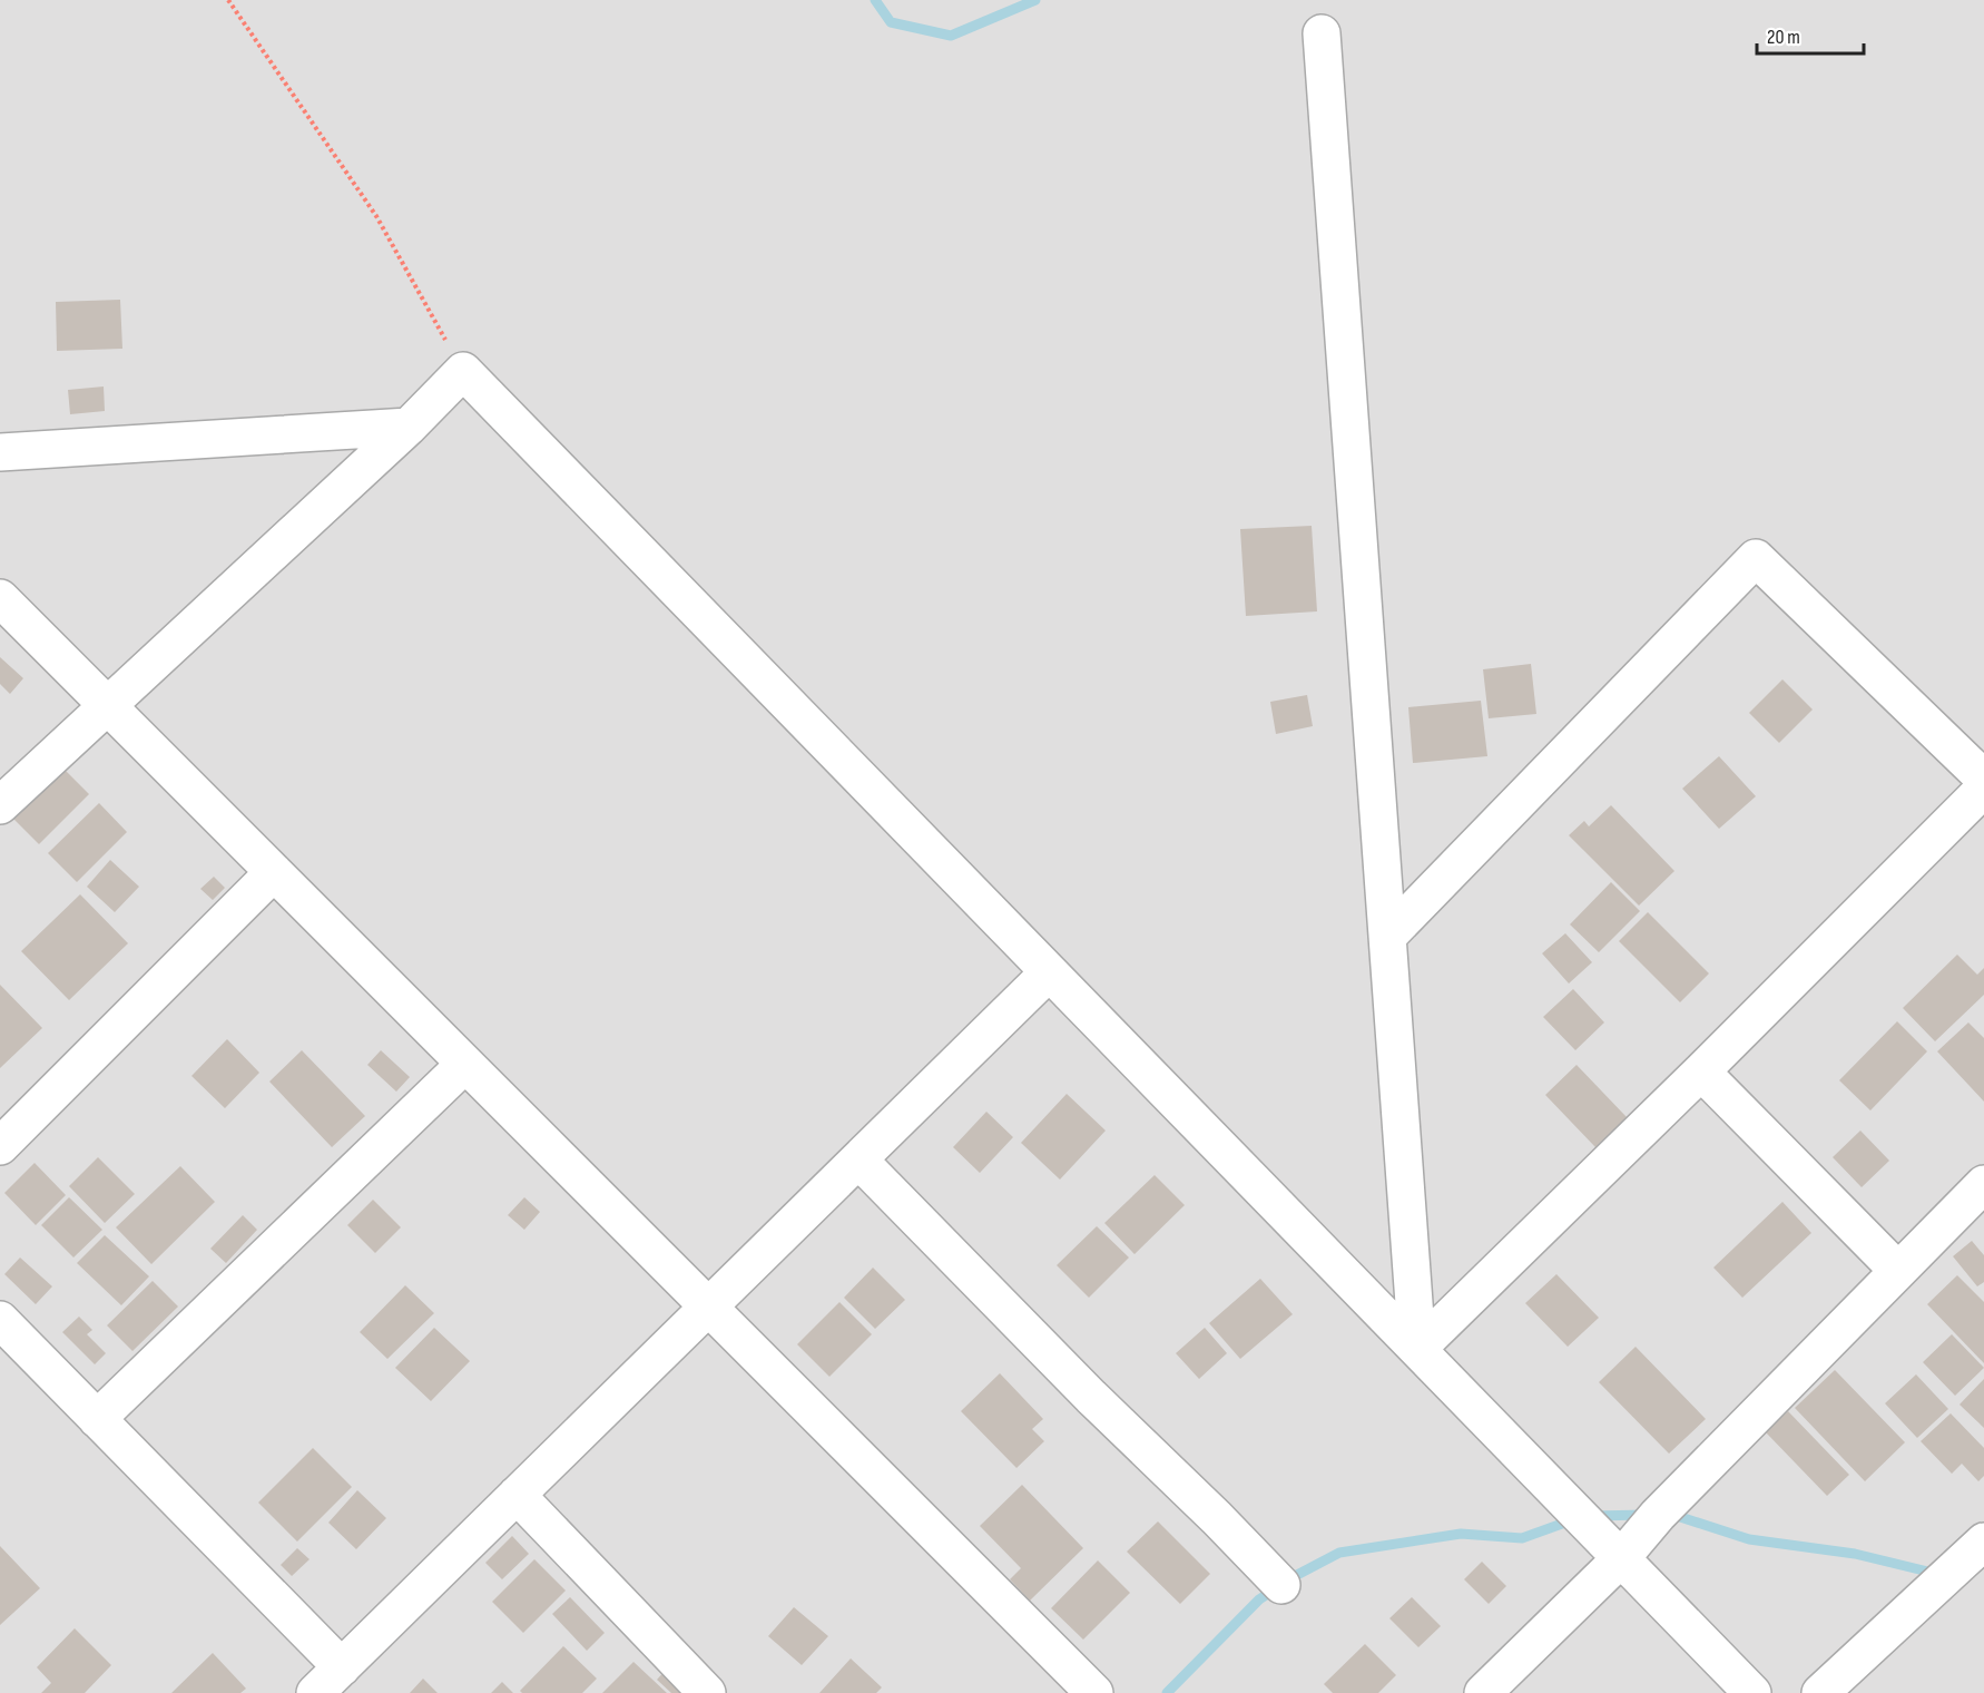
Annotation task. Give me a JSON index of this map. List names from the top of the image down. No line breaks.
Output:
{"scale_bar":"20 m"}
